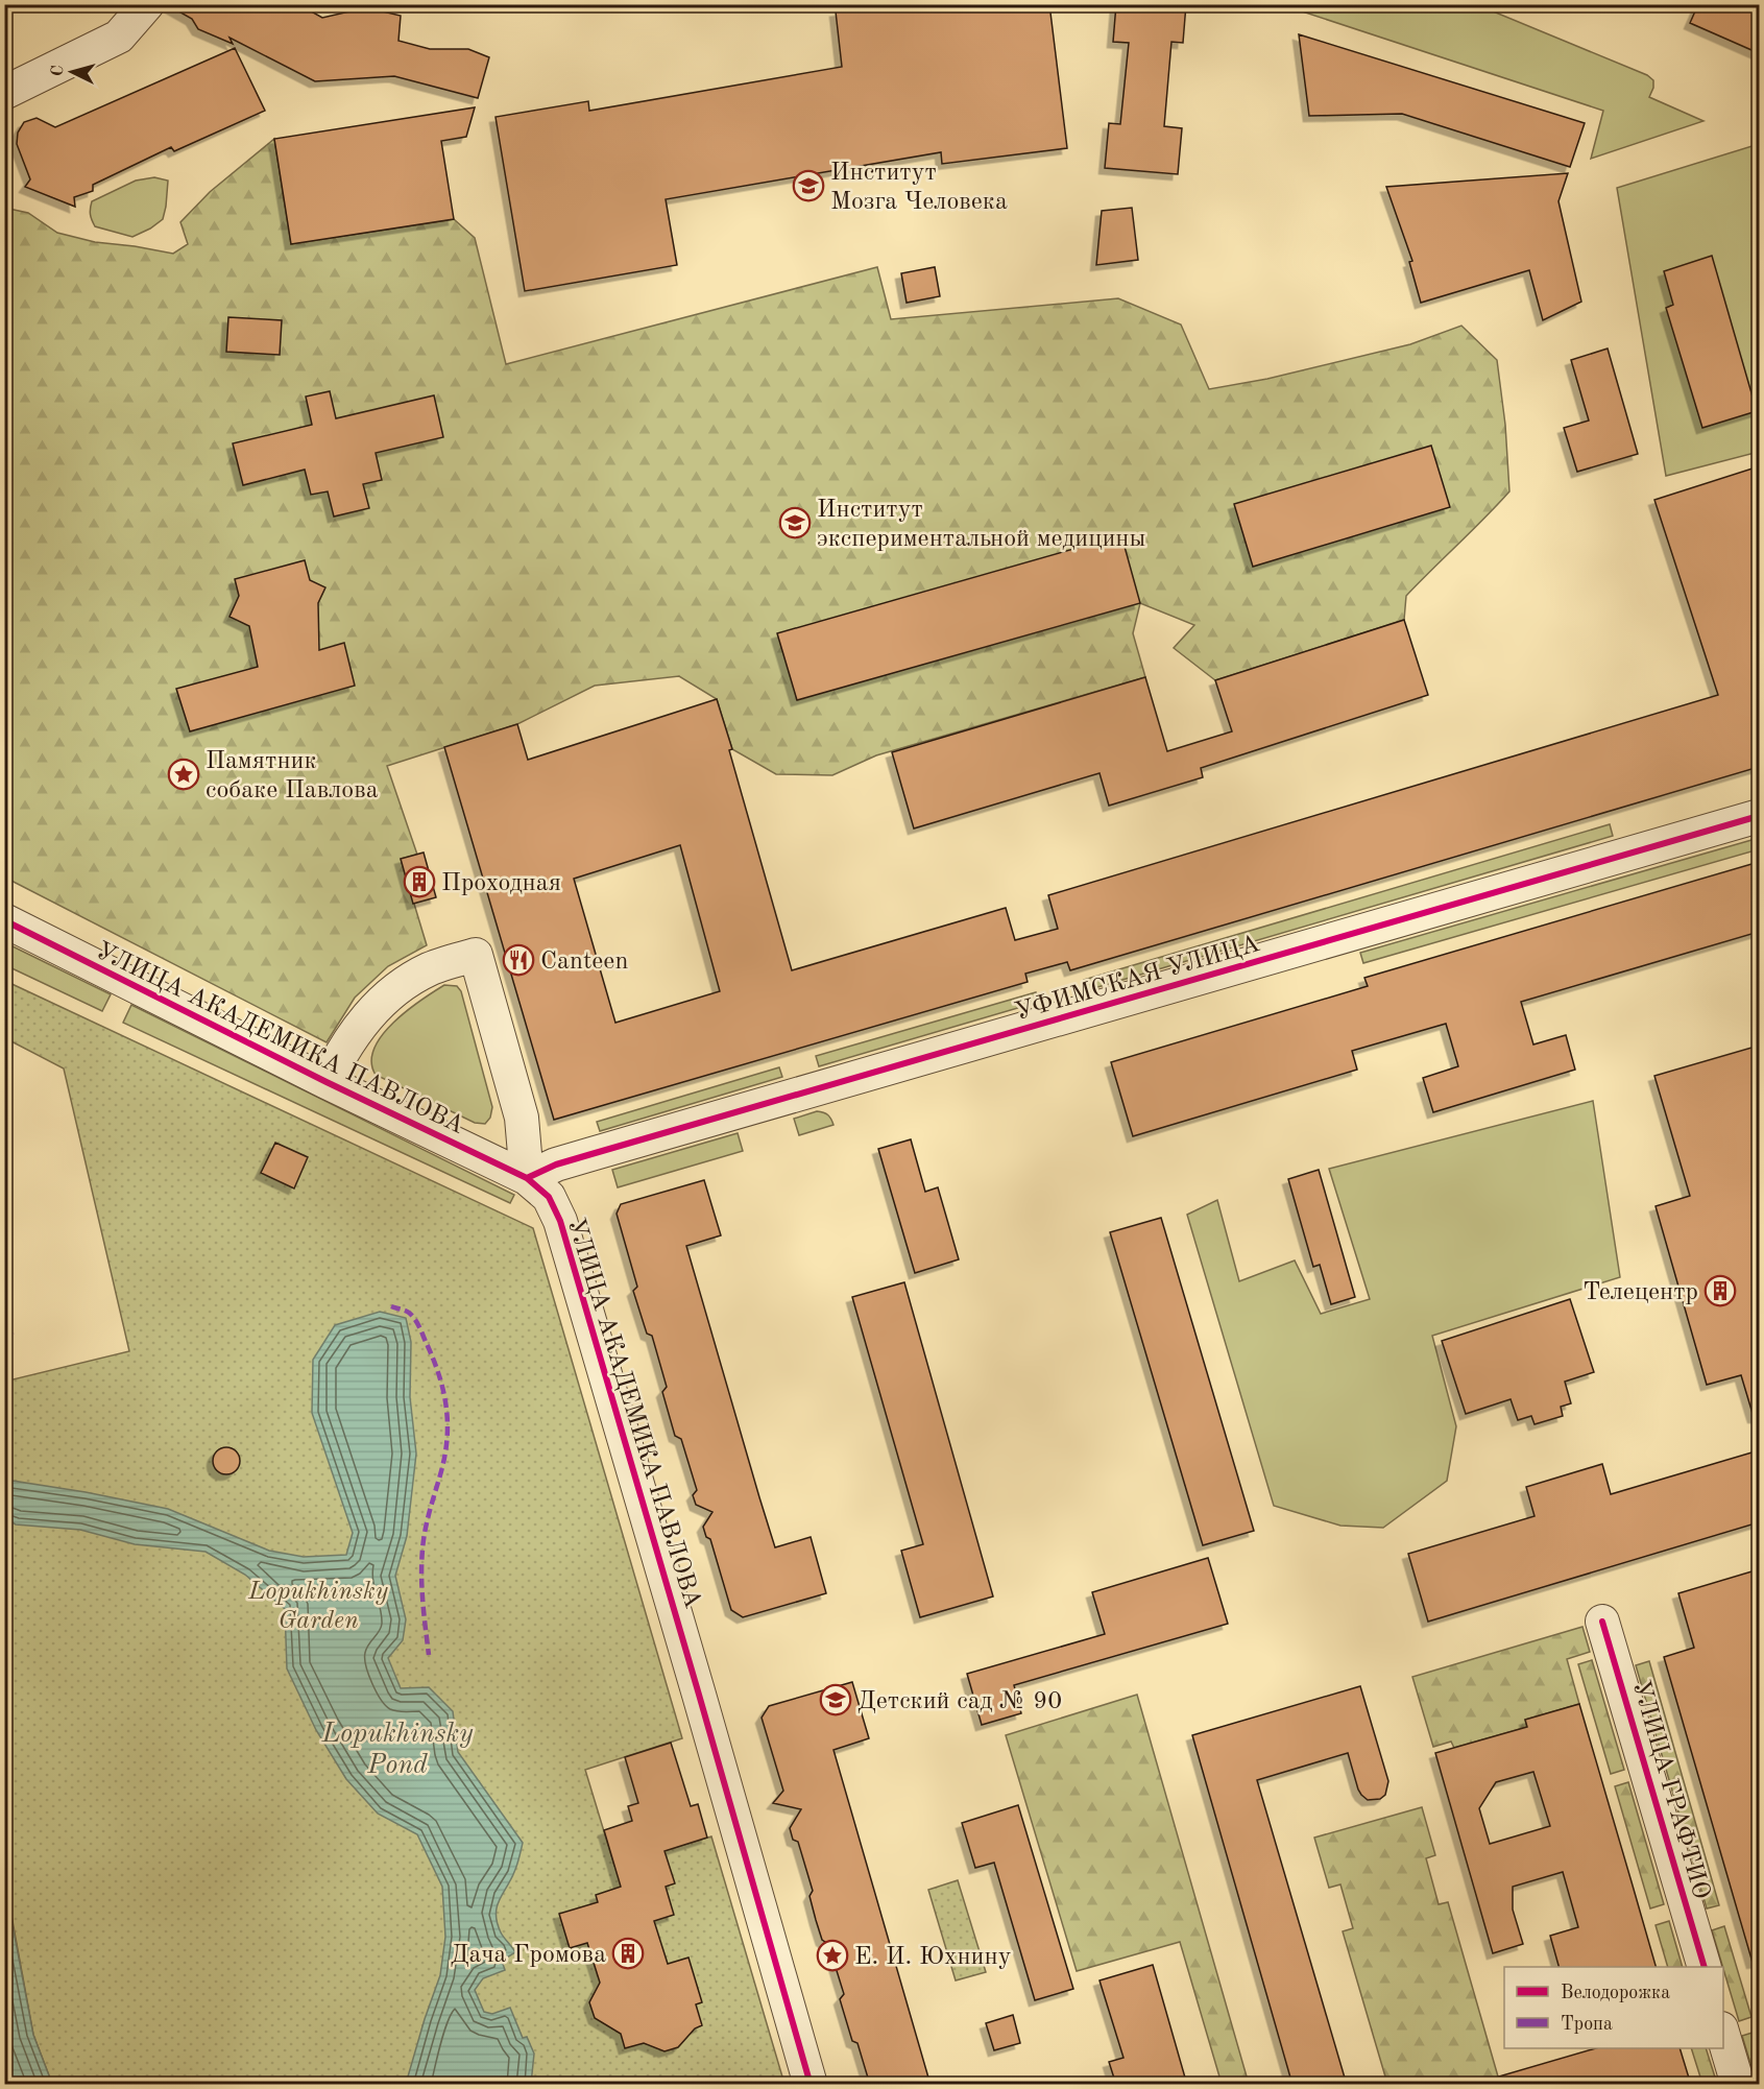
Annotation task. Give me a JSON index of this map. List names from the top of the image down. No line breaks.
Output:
{"streets":{"street":["УФИМСКАЯ УЛИЦА","УЛИЦА АКАДЕМИКА ПАВЛОВА","УЛИЦА ГРАФТИО"]},"crossings":[["УФИМСКАЯ УЛИЦА","УЛИЦА АКАДЕМИКА ПАВЛОВА"]],"water":["Lopukhinsky Pond"],"parks":["Lopukhinsky Garden"],"places":{"school or university":["Институт Мозга Человека","Институт экспериментальной медицины","Детский сад № 90"],"place":["Памятник собаке Павлова","Е. И. Юхнину"],"building":["Проходная","Телецентр","Дача Громова"],"restaurant":["Canteen"]},"legend":["Велодорожка","Тропа"],"north":"left"}
